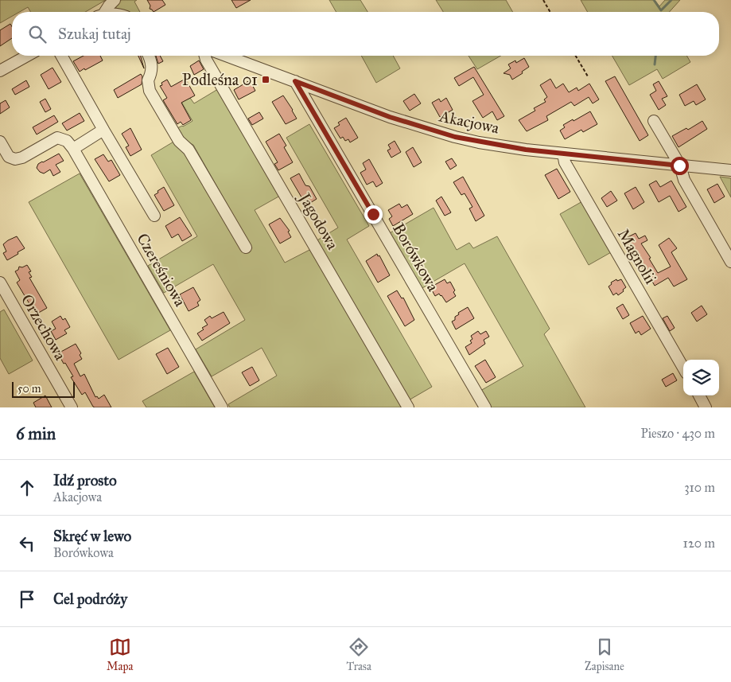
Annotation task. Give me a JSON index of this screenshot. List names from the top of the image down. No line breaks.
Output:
{"streets":{"street":["Akacjowa","Jagodowa","Magnolii","Borówkowa","Czereśniowa","Orzechowa"]},"crossings":[["Akacjowa","Magnolii"],["Akacjowa","Borówkowa"]],"places":{"transit":["Podleśna 01"]},"scale_bar":"50 m","page":{"search":"Szukaj tutaj","scale":"50 m","heading":["6 min","Pieszo · 430 m"],"list":[["Idź prosto","Akacjowa","310 m"],["Skręć w lewo","Borówkowa","120 m"],"Cel podróży"],"nav":["Mapa","Trasa","Zapisane"]}}
